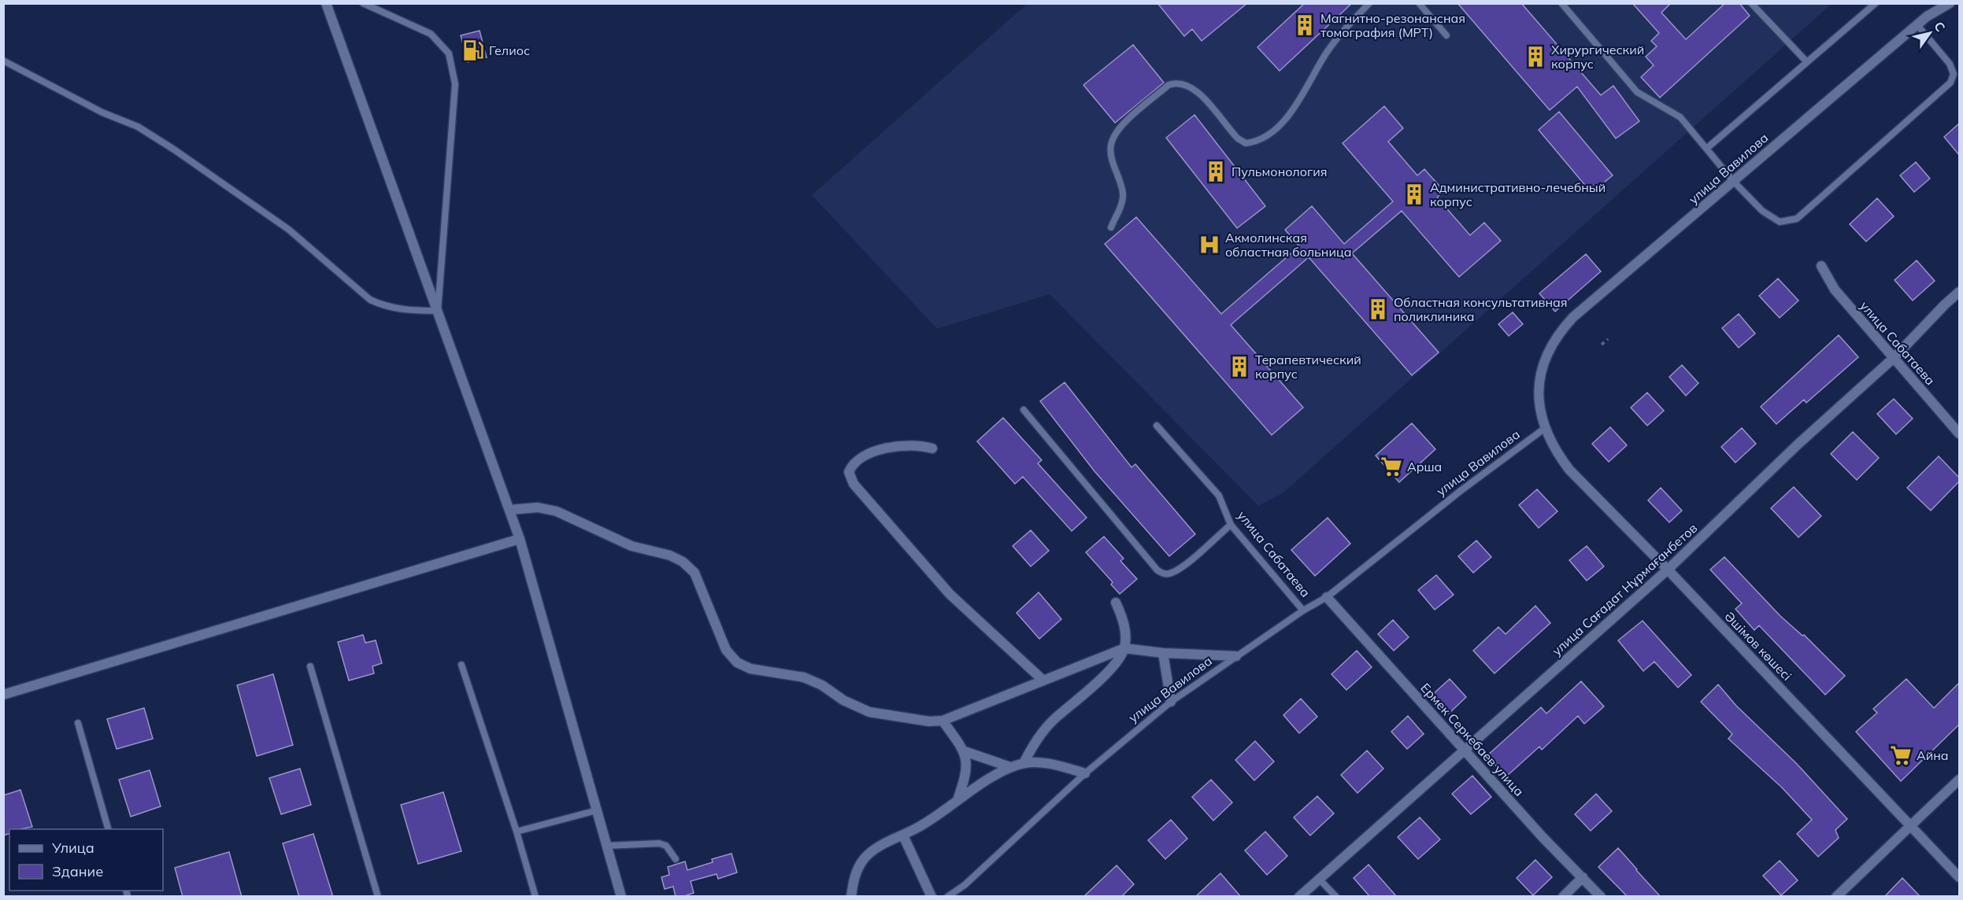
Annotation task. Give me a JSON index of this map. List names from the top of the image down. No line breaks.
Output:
{"streets":{"street":["улица Вавилова","улица Сабатаева","улица Сағадат Нұрмағанбетов","Әшімов көшесі","Ермек Серкебаев улица"]},"crossings":[["улица Вавилова","улица Сабатаева"],["улица Вавилова","Әшімов көшесі"],["улица Вавилова","Ермек Серкебаев улица"],["улица Сабатаева","улица Сағадат Нұрмағанбетов"],["улица Сағадат Нұрмағанбетов","Әшімов көшесі"],["улица Сағадат Нұрмағанбетов","Ермек Серкебаев улица"]],"places":{"building":["Магнитно-резонансная томография (МРТ)","Хирургический корпус","Пульмонология","Административно-лечебный корпус","Областная консультативная поликлиника","Терапевтический корпус"],"fuel station":["Гелиос"],"hospital":["Акмолинская областная больница"],"supermarket":["Арша","Айна"]},"legend":["Улица","Здание"],"north":"top right"}
